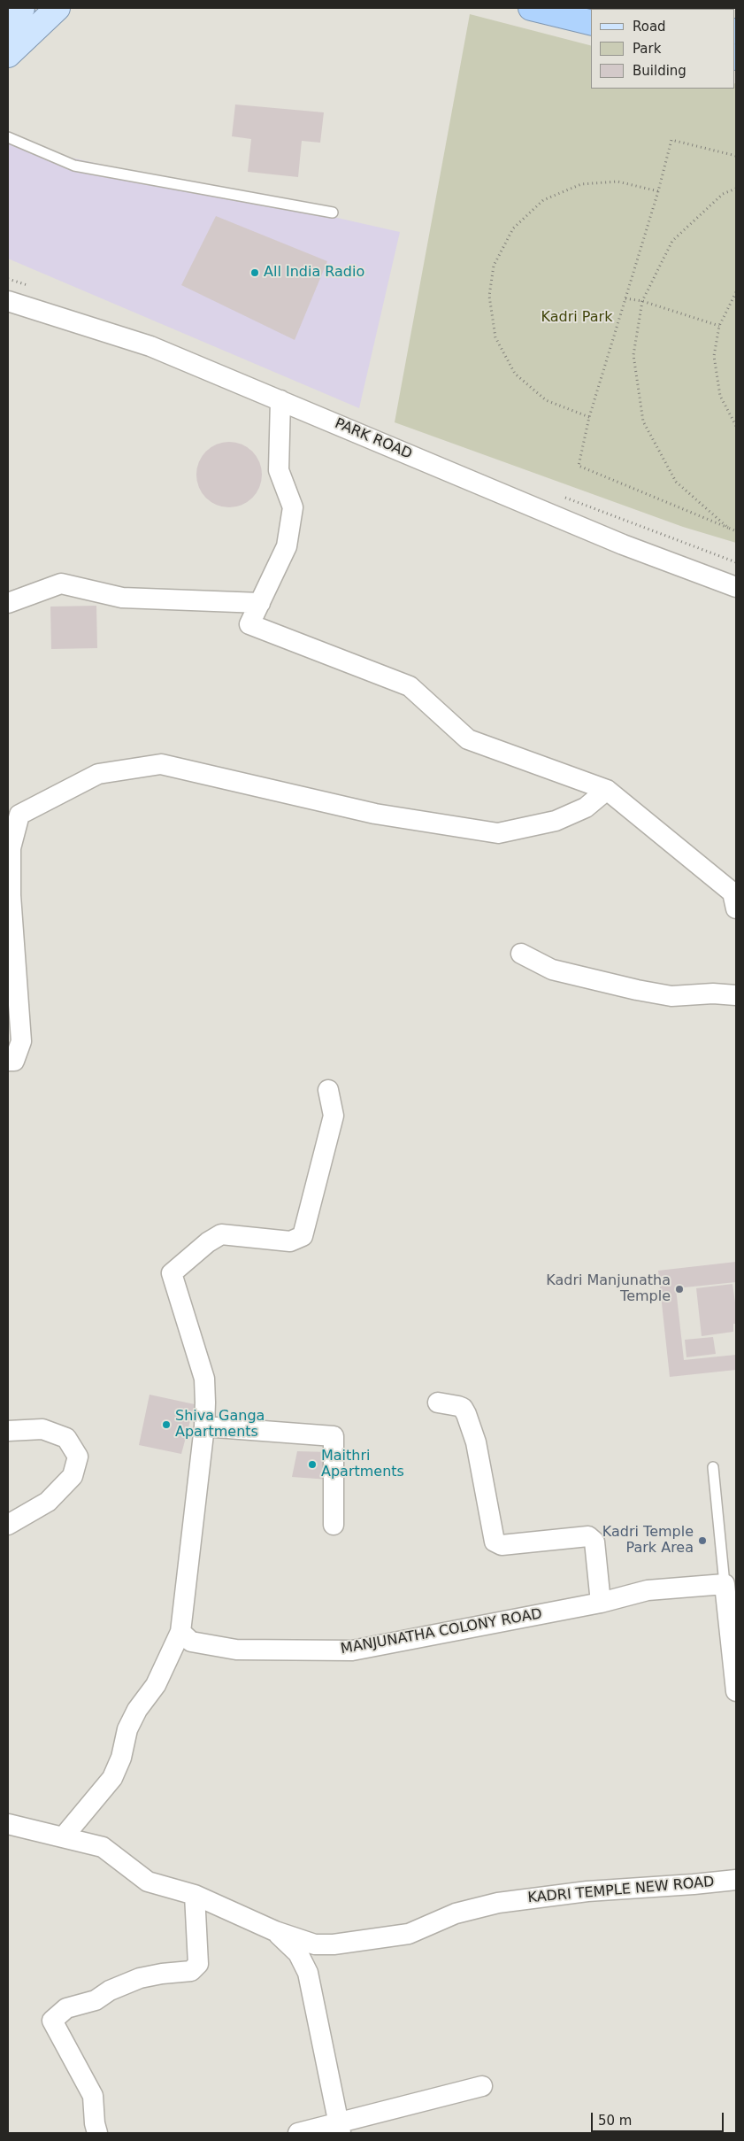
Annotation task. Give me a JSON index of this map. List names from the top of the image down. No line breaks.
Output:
{"streets":{"street":["PARK ROAD","MANJUNATHA COLONY ROAD","KADRI TEMPLE NEW ROAD"]},"parks":["Kadri Park"],"places":["All India Radio","Kadri Manjunatha Temple","Shiva Ganga Apartments","Maithri Apartments","Kadri Temple Park Area"],"legend":["Road","Park","Building"],"scale_bar":"50 m"}
